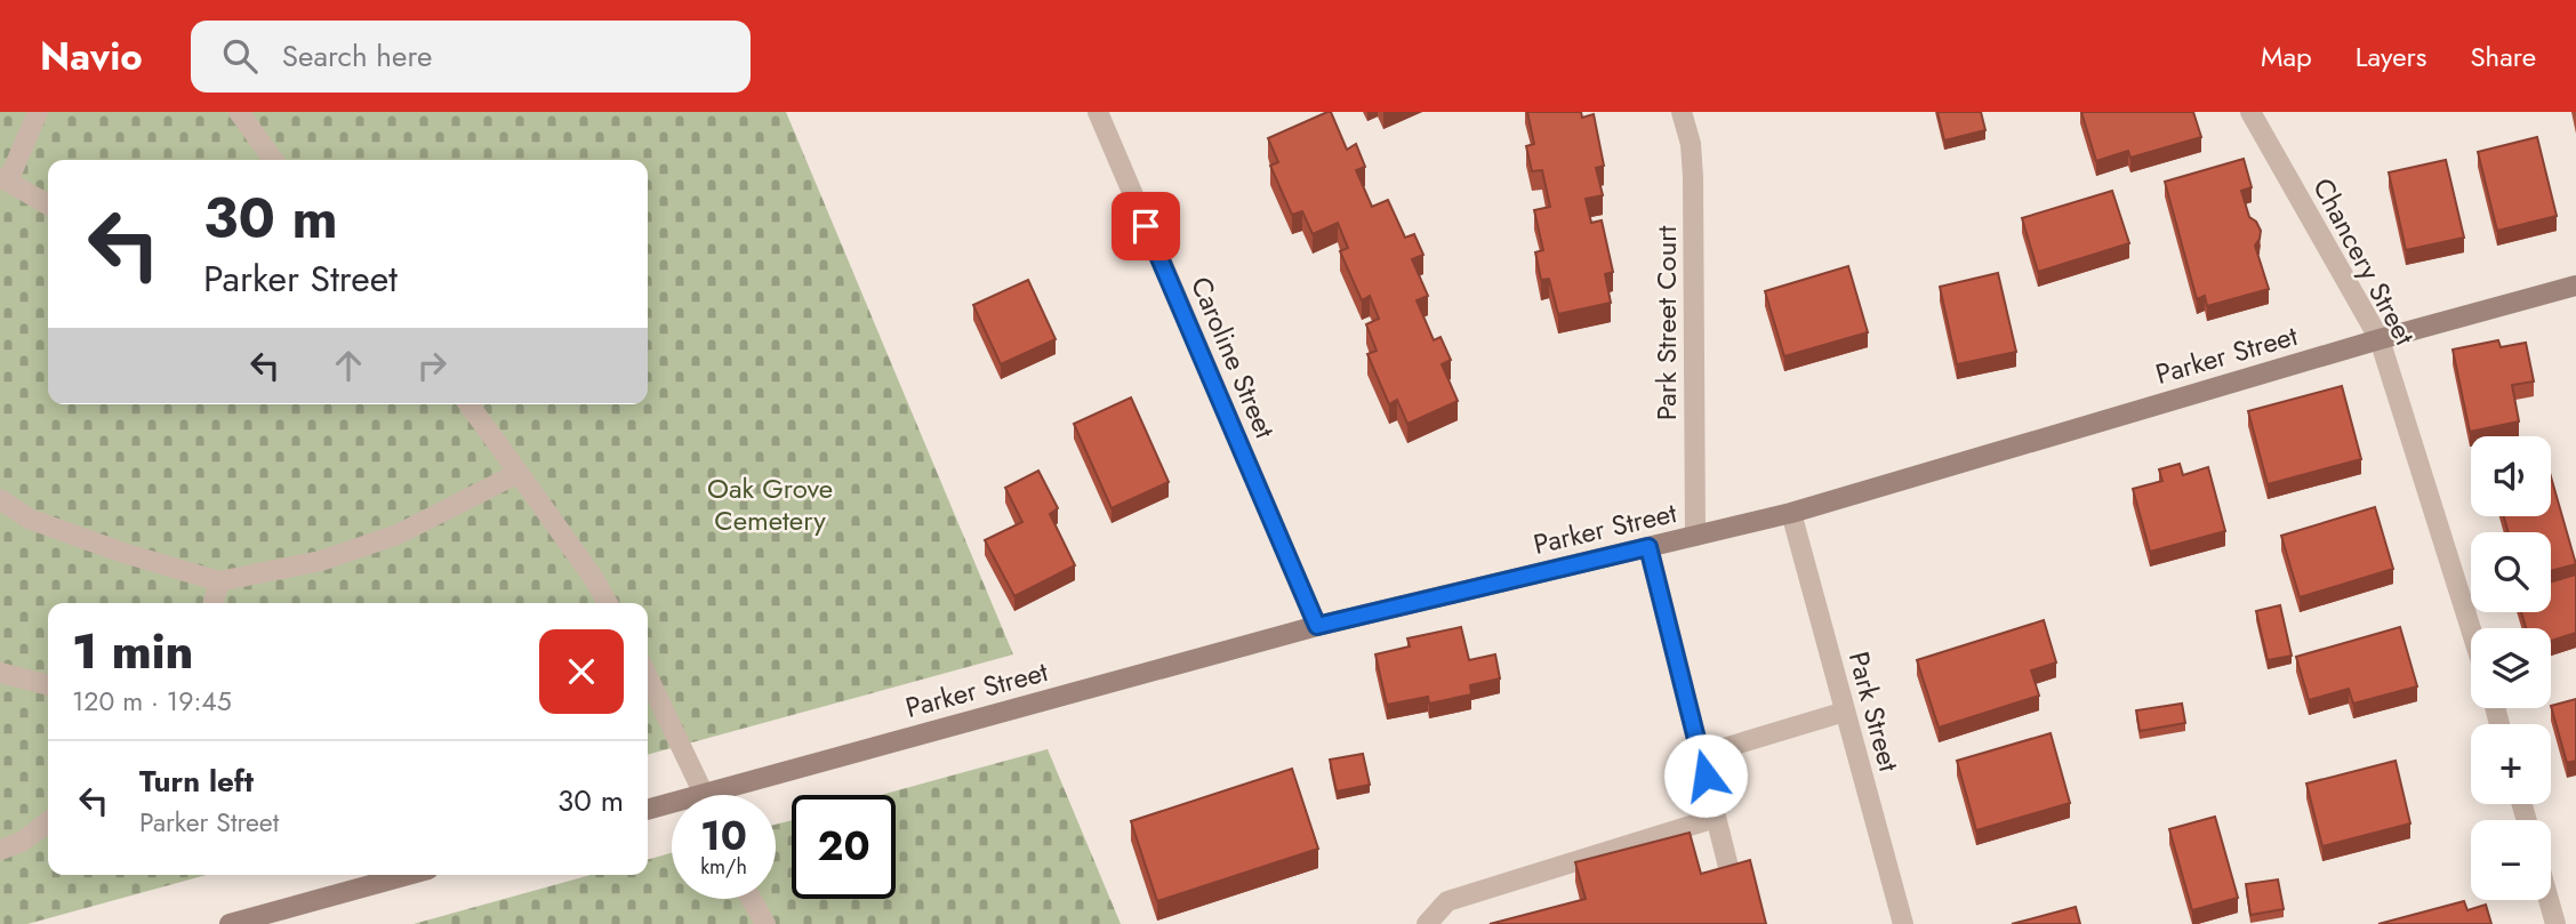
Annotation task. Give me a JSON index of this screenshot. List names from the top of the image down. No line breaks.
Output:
{"streets":{"main road":["Parker Street"],"street":["Chancery Street","Park Street Court","Caroline Street","Park Street"]},"crossings":[["Chancery Street","Parker Street"],["Park Street Court","Parker Street"],["Parker Street","Caroline Street"],["Parker Street","Park Street"]],"parks":["Oak Grove Cemetery"],"page":{"header":"Navio","search":"Search here","nav":["Map","Layers","Share"],"turn":["30 m","Parker Street"],"map_buttons":["+","−"],"heading":["1 min","120 m · 19:45"],"list":[{"name":"Turn left","note":"Parker Street","value":"30 m"}],"speed":"10 km/h","limit":"20"}}
